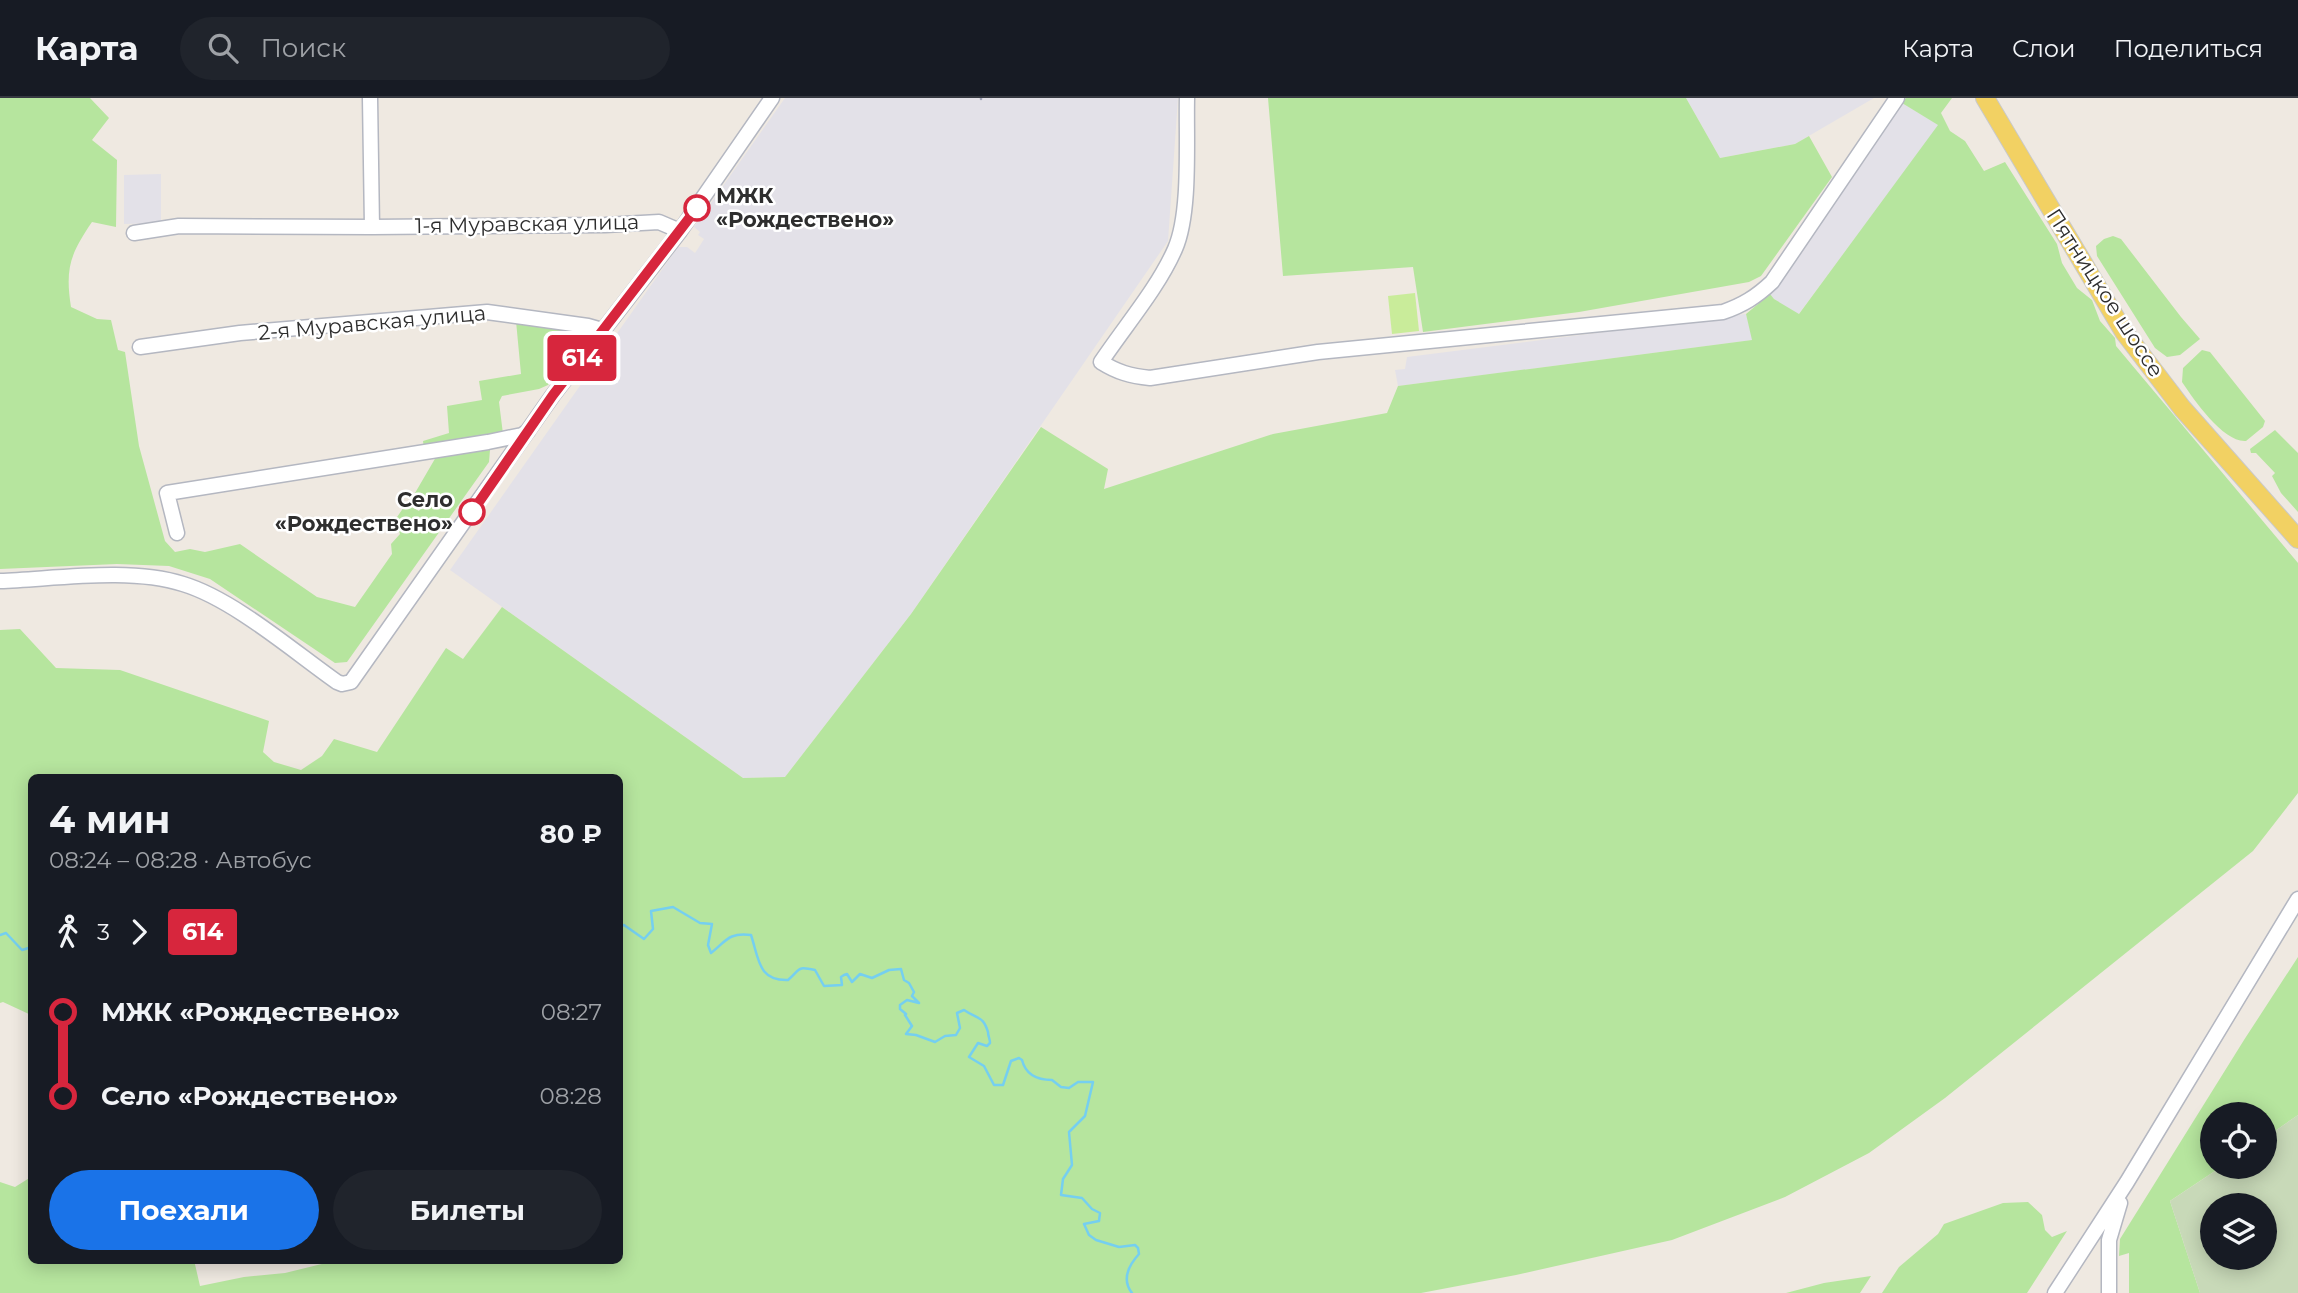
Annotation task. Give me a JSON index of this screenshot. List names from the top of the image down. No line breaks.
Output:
{"streets":{"main road":["Пятницкое шоссе"],"street":["1-я Муравская улица","2-я Муравская улица"]},"places":["МЖК «Рождествено»","Село «Рождествено»"],"lines":["bus line 614"],"page":{"header":"Карта","search":"Поиск","nav":["Карта","Слои","Поделиться"],"on_map":"614","heading":["4 мин","08:24 – 08:28 · Автобус","80 ₽"],"legs":["3","614"],"list":[{"name":"МЖК «Рождествено»","value":"08:27"},{"name":"Село «Рождествено»","value":"08:28"}],"buttons":["Поехали","Билеты"]}}
